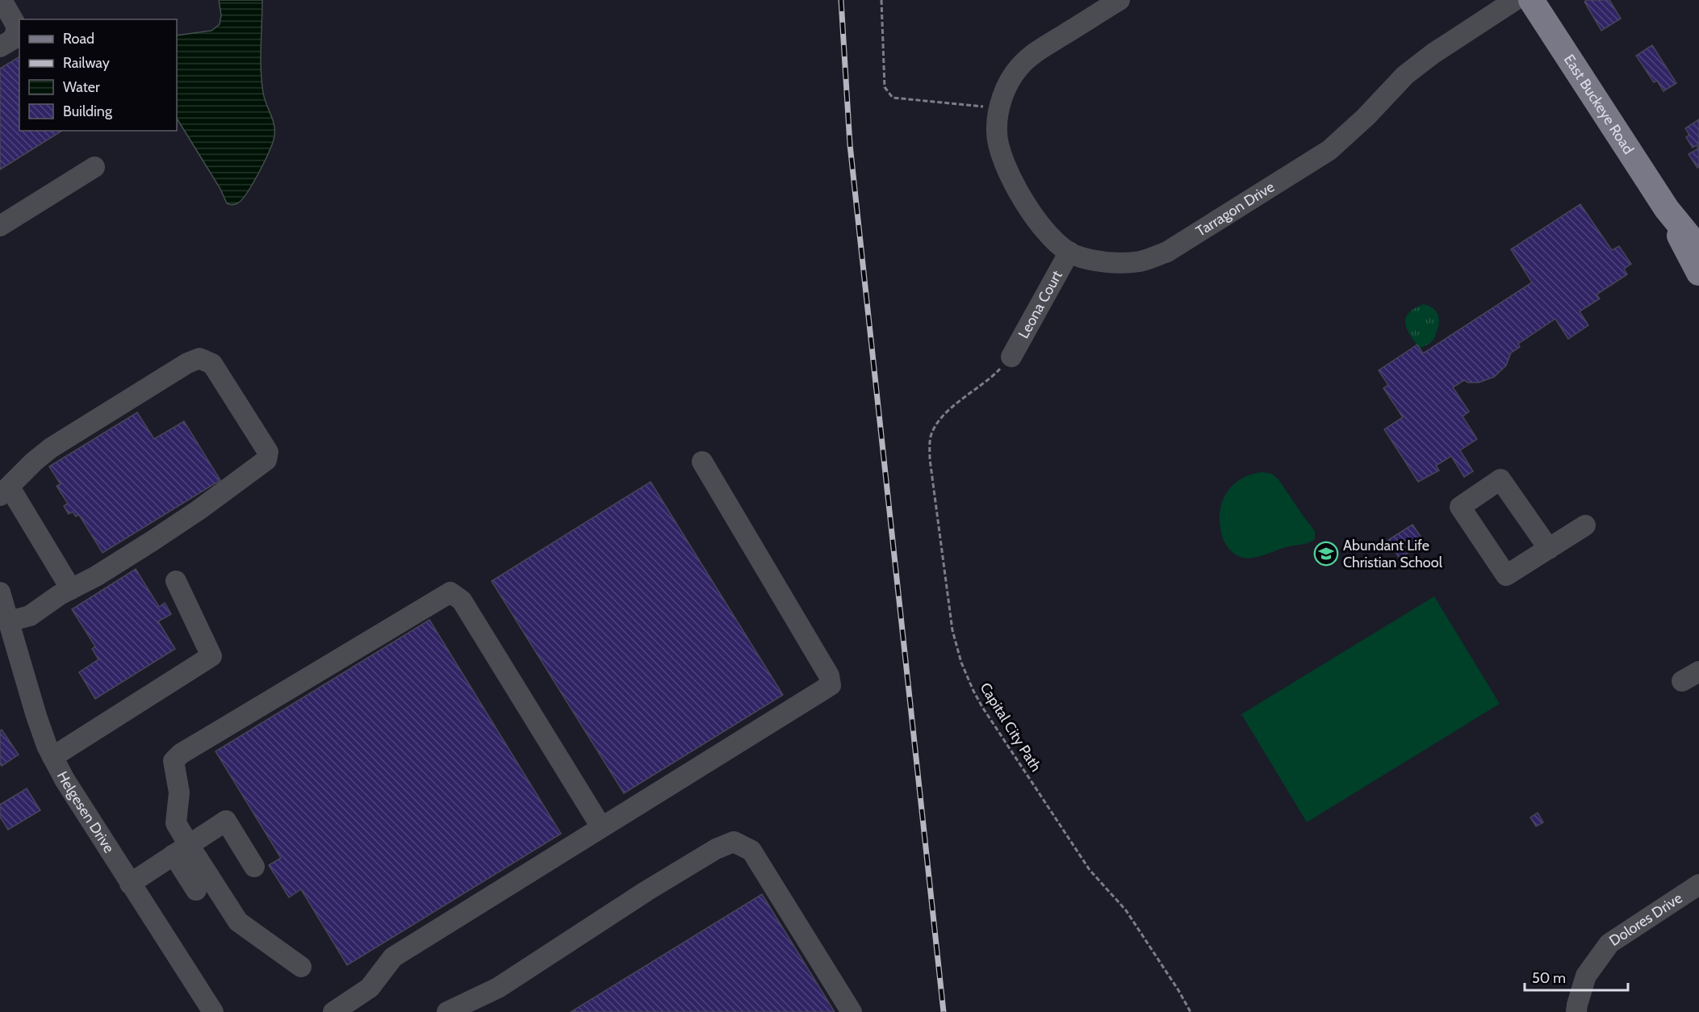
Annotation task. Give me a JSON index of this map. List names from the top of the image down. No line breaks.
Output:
{"streets":{"main road":["East Buckeye Road"],"street":["Tarragon Drive","Leona Court","Helgesen Drive","Dolores Drive"],"path":["Capital City Path"]},"crossings":[["Tarragon Drive","Leona Court"],["Leona Court","Capital City Path"]],"places":{"school or university":["Abundant Life Christian School"]},"legend":["Road","Railway","Water","Building"],"scale_bar":"50 m"}
